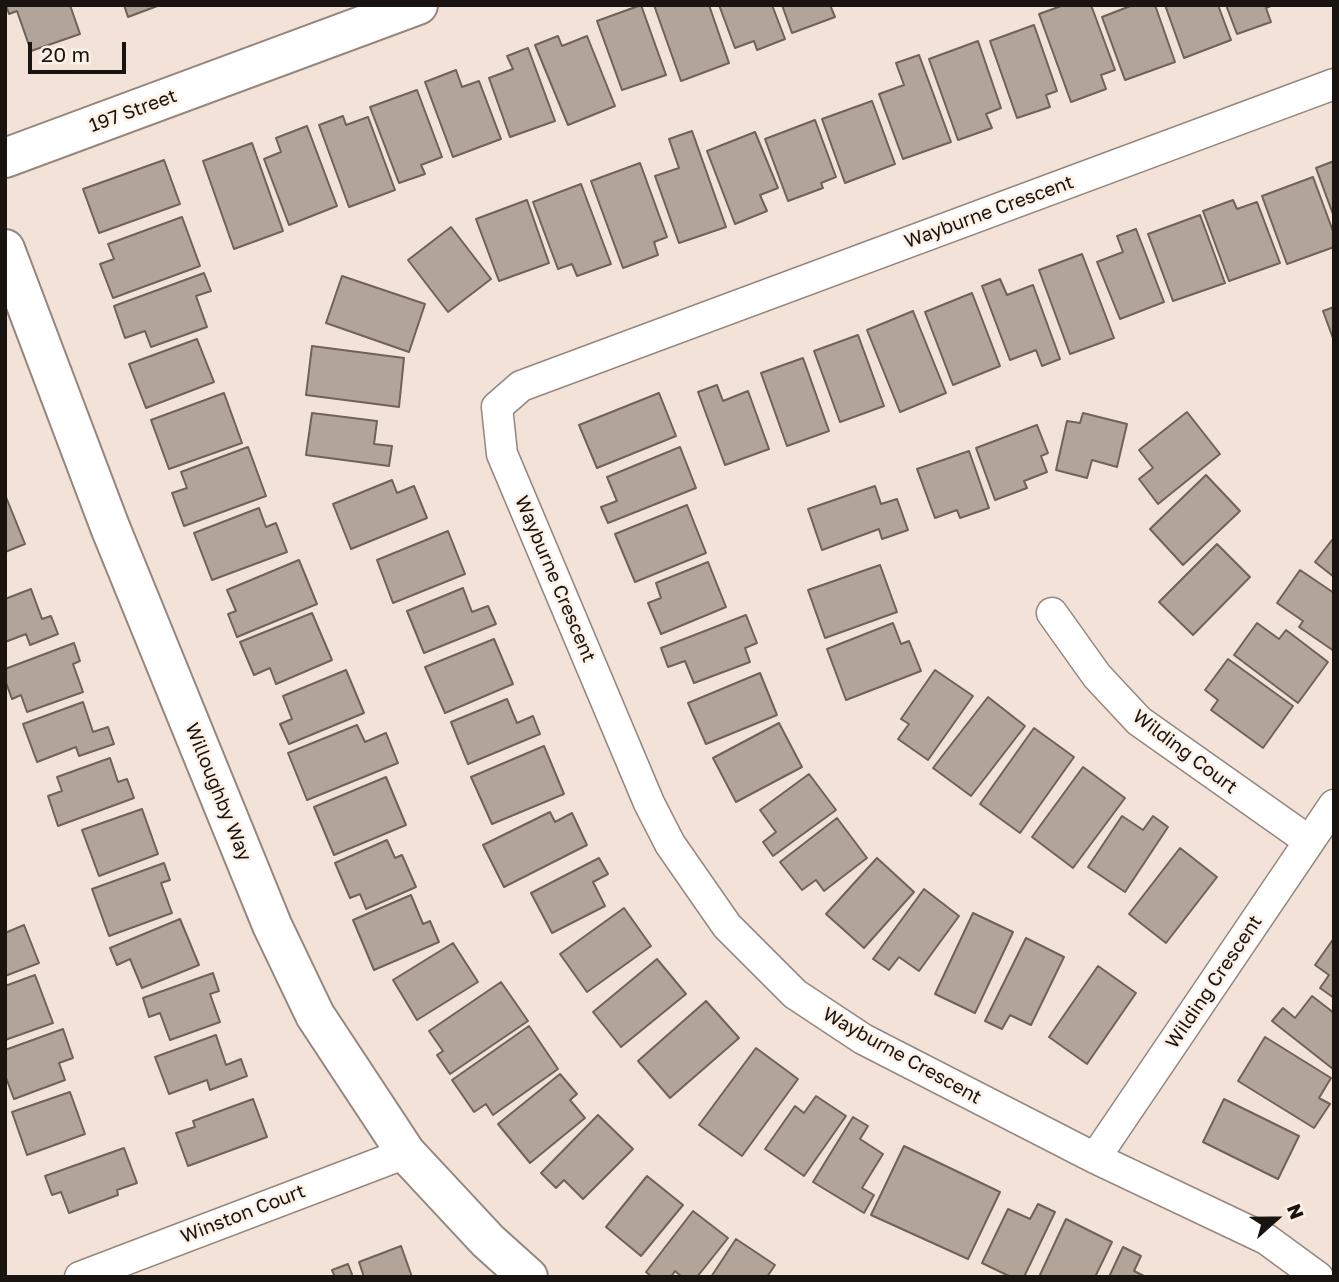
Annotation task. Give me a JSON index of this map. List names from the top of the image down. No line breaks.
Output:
{"streets":{"street":["197 Street","Wayburne Crescent","Wilding Court","Willoughby Way","Wilding Crescent","Winston Court"]},"crossings":[["Wayburne Crescent","Wilding Crescent"],["Wilding Court","Wilding Crescent"],["Willoughby Way","Winston Court"]],"scale_bar":"20 m","north":"right"}
